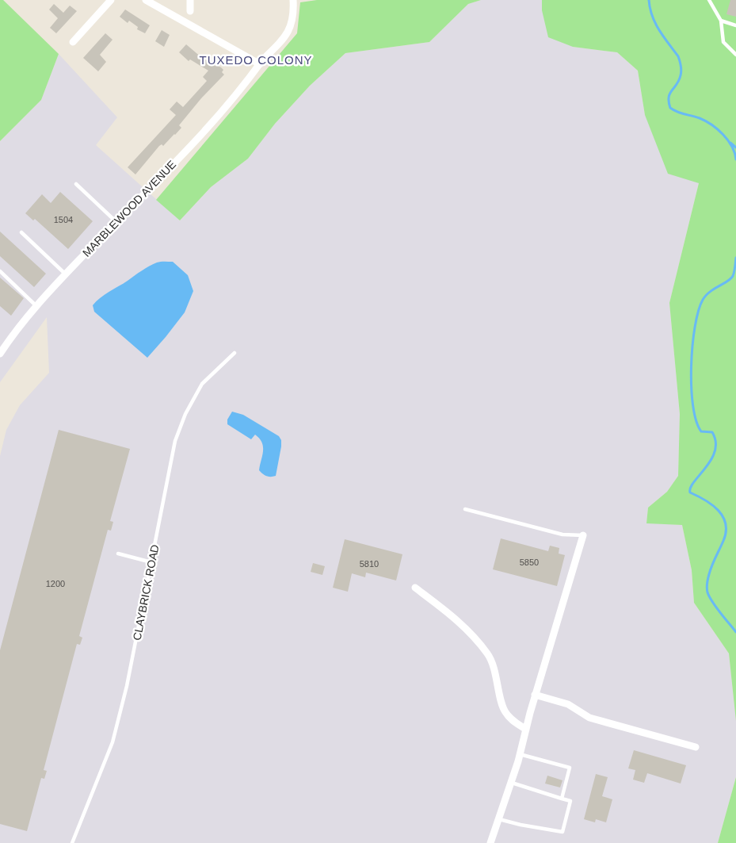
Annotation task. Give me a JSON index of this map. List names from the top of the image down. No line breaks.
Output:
{"streets":{"street":["MARBLEWOOD AVENUE"],"lane":["CLAYBRICK ROAD"]},"districts":["TUXEDO COLONY"],"house_numbers":["1504","5850","5810","1200"]}
